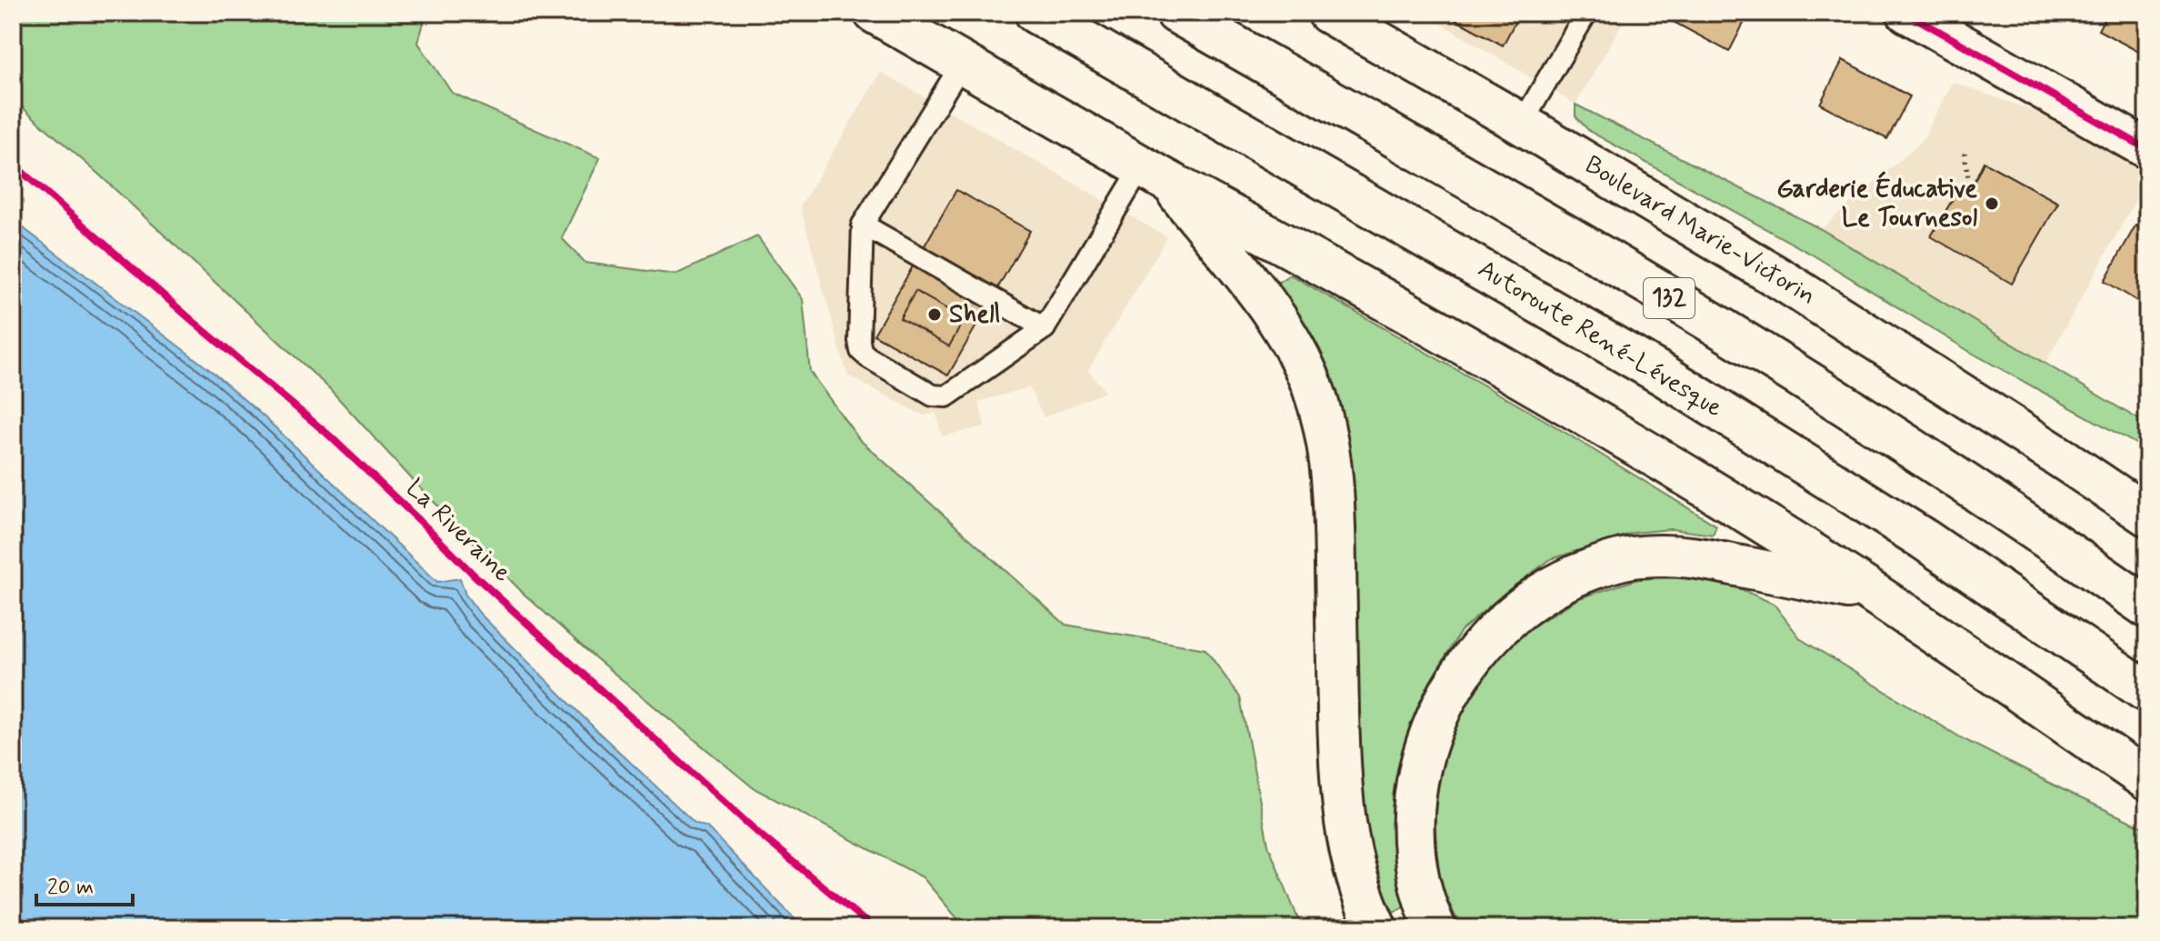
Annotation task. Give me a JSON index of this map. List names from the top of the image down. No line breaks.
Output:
{"streets":{"main road":["Boulevard Marie-Victorin","132","Autoroute René-Lévesque"],"cycle path":["La Riveraine"]},"places":["Garderie Éducative Le Tournesol","Shell"],"scale_bar":"20 m"}
